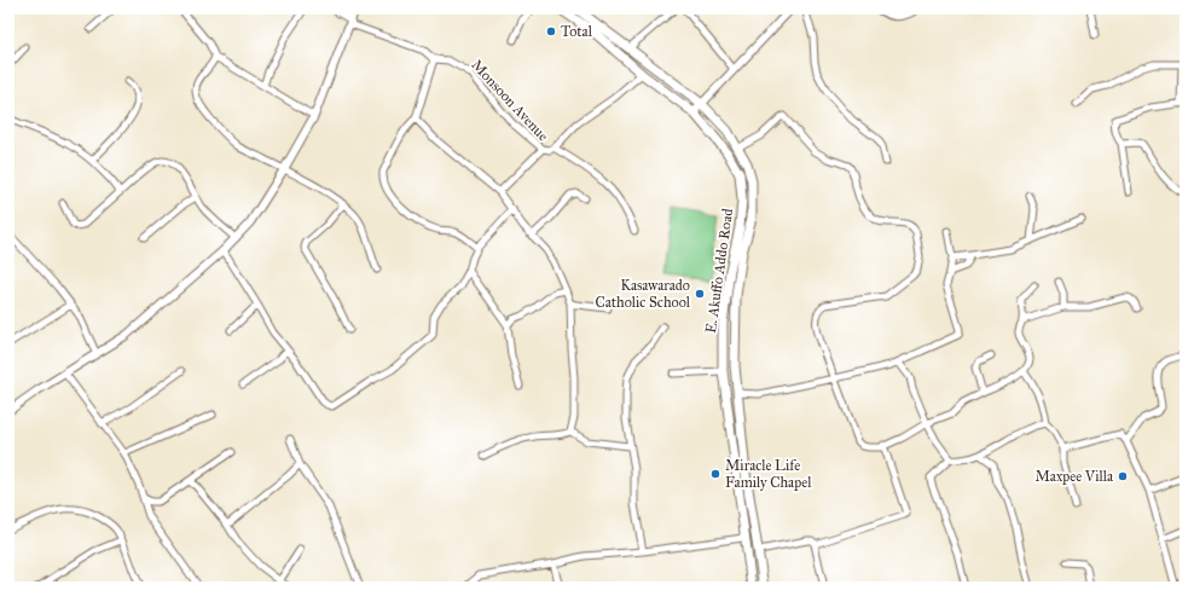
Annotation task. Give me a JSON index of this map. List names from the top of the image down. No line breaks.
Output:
{"streets":{"main road":["E. Akuffo Addo Road"],"street":["Monsoon Avenue"]},"places":["Total","Kasawarado Catholic School","Miracle Life Family Chapel","Maxpee Villa"]}
